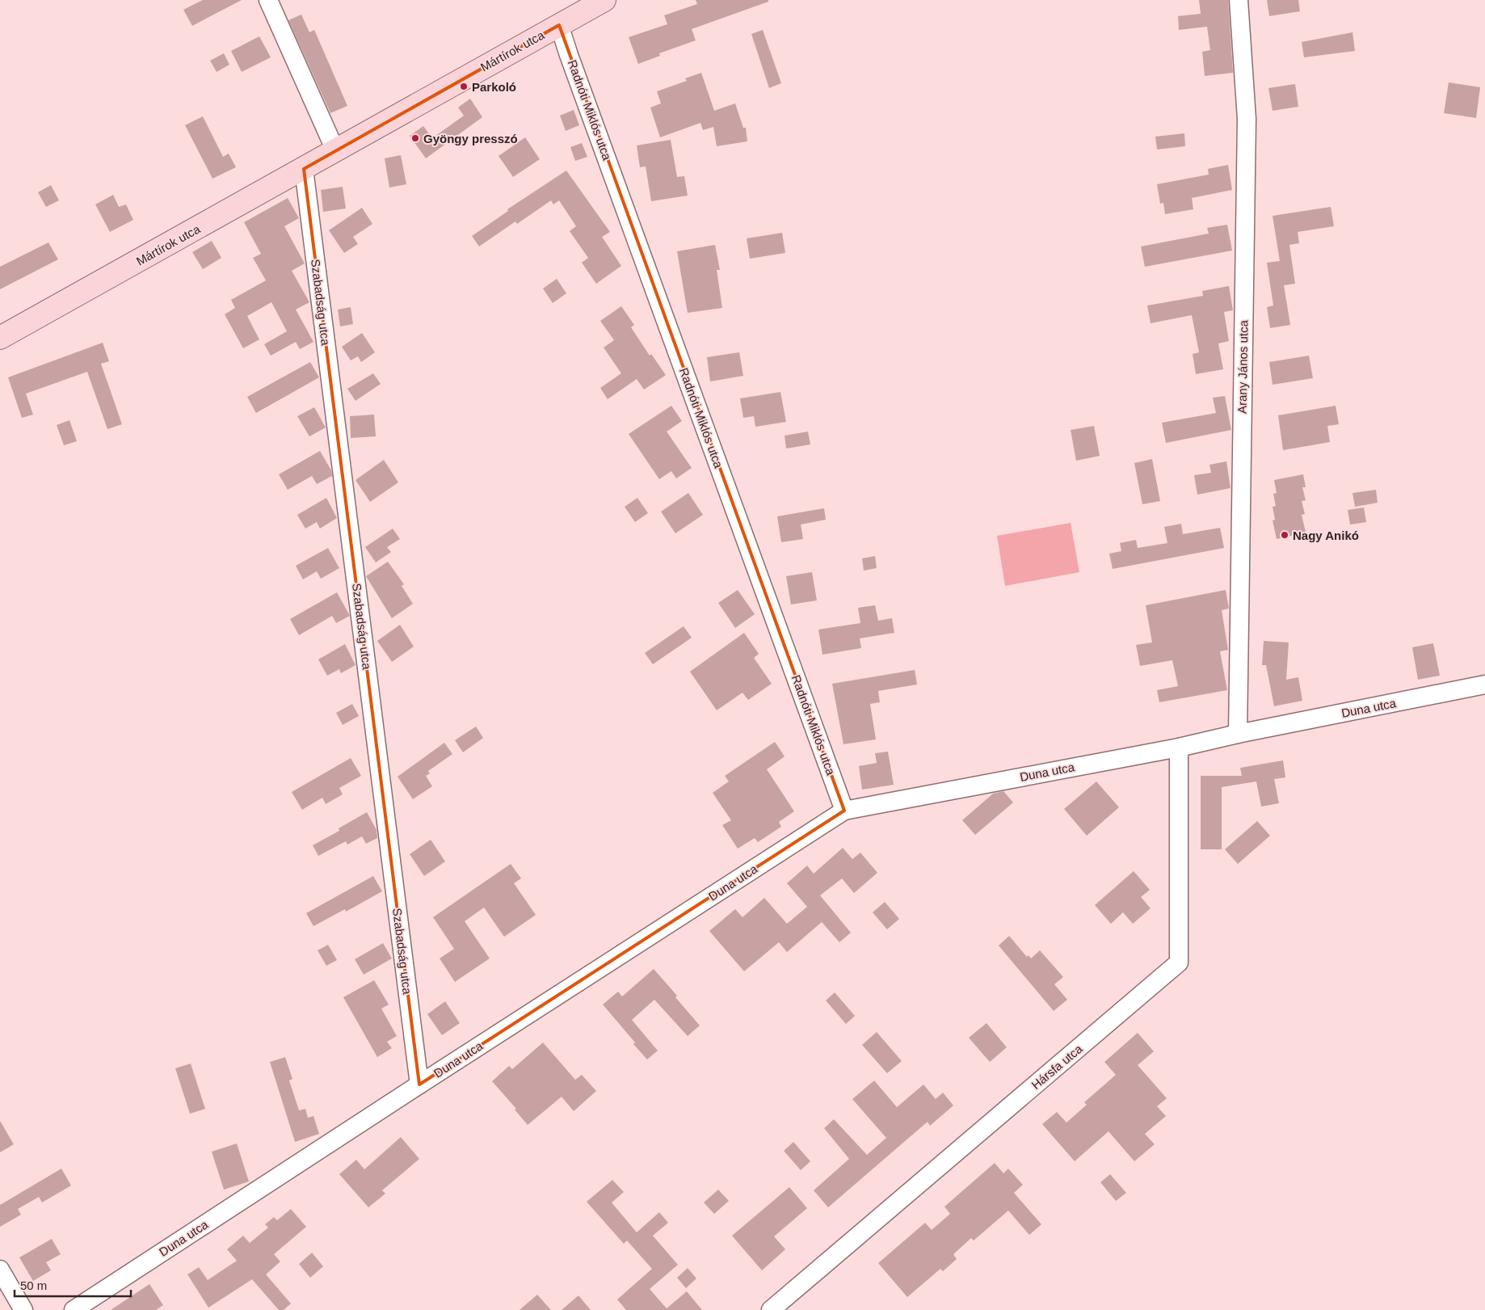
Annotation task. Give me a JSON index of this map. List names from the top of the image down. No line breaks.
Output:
{"streets":{"main road":["Mártírok utca"],"street":["Radnóti Miklós utca","Szabadság utca","Arany János utca","Duna utca","Hársfa utca"]},"crossings":[["Mártírok utca","Radnóti Miklós utca"],["Mártírok utca","Szabadság utca"],["Radnóti Miklós utca","Duna utca"],["Szabadság utca","Duna utca"],["Arany János utca","Duna utca"],["Duna utca","Hársfa utca"]],"places":["Parkoló","Gyöngy presszó","Nagy Anikó"],"scale_bar":"50 m"}
